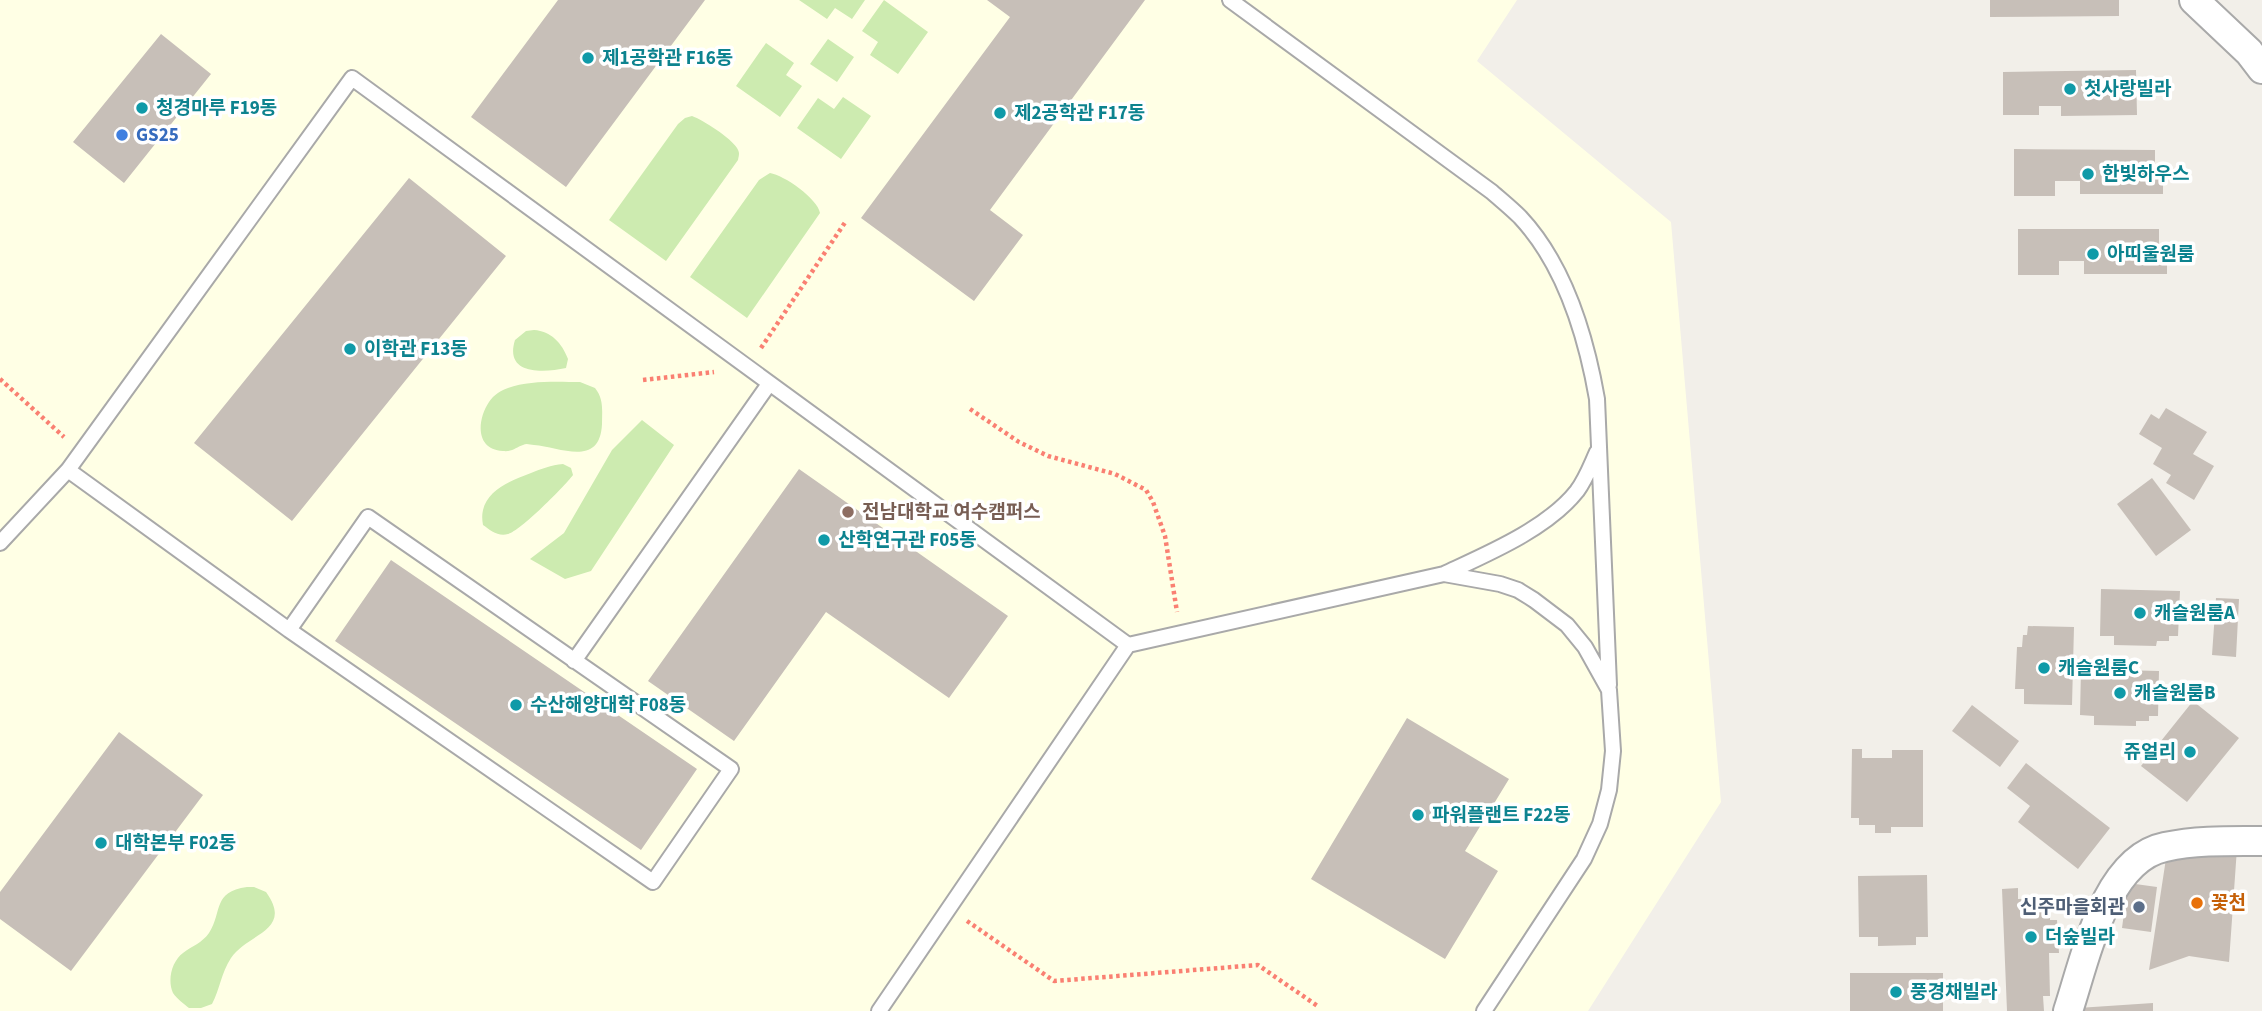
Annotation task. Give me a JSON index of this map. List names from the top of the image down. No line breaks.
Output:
{"places":["제1공학관 F16동","첫사랑빌라","청경마루 F19동","제2공학관 F17동","GS25","한빛하우스","아띠울원룸","이학관 F13동","전남대학교 여수캠퍼스","산학연구관 F05동","캐슬원룸A","캐슬원룸C","캐슬원룸B","수산해양대학 F08동","쥬얼리","파워플랜트 F22동","대학본부 F02동","꽃천","신주마을회관","더숲빌라","풍경채빌라"]}
